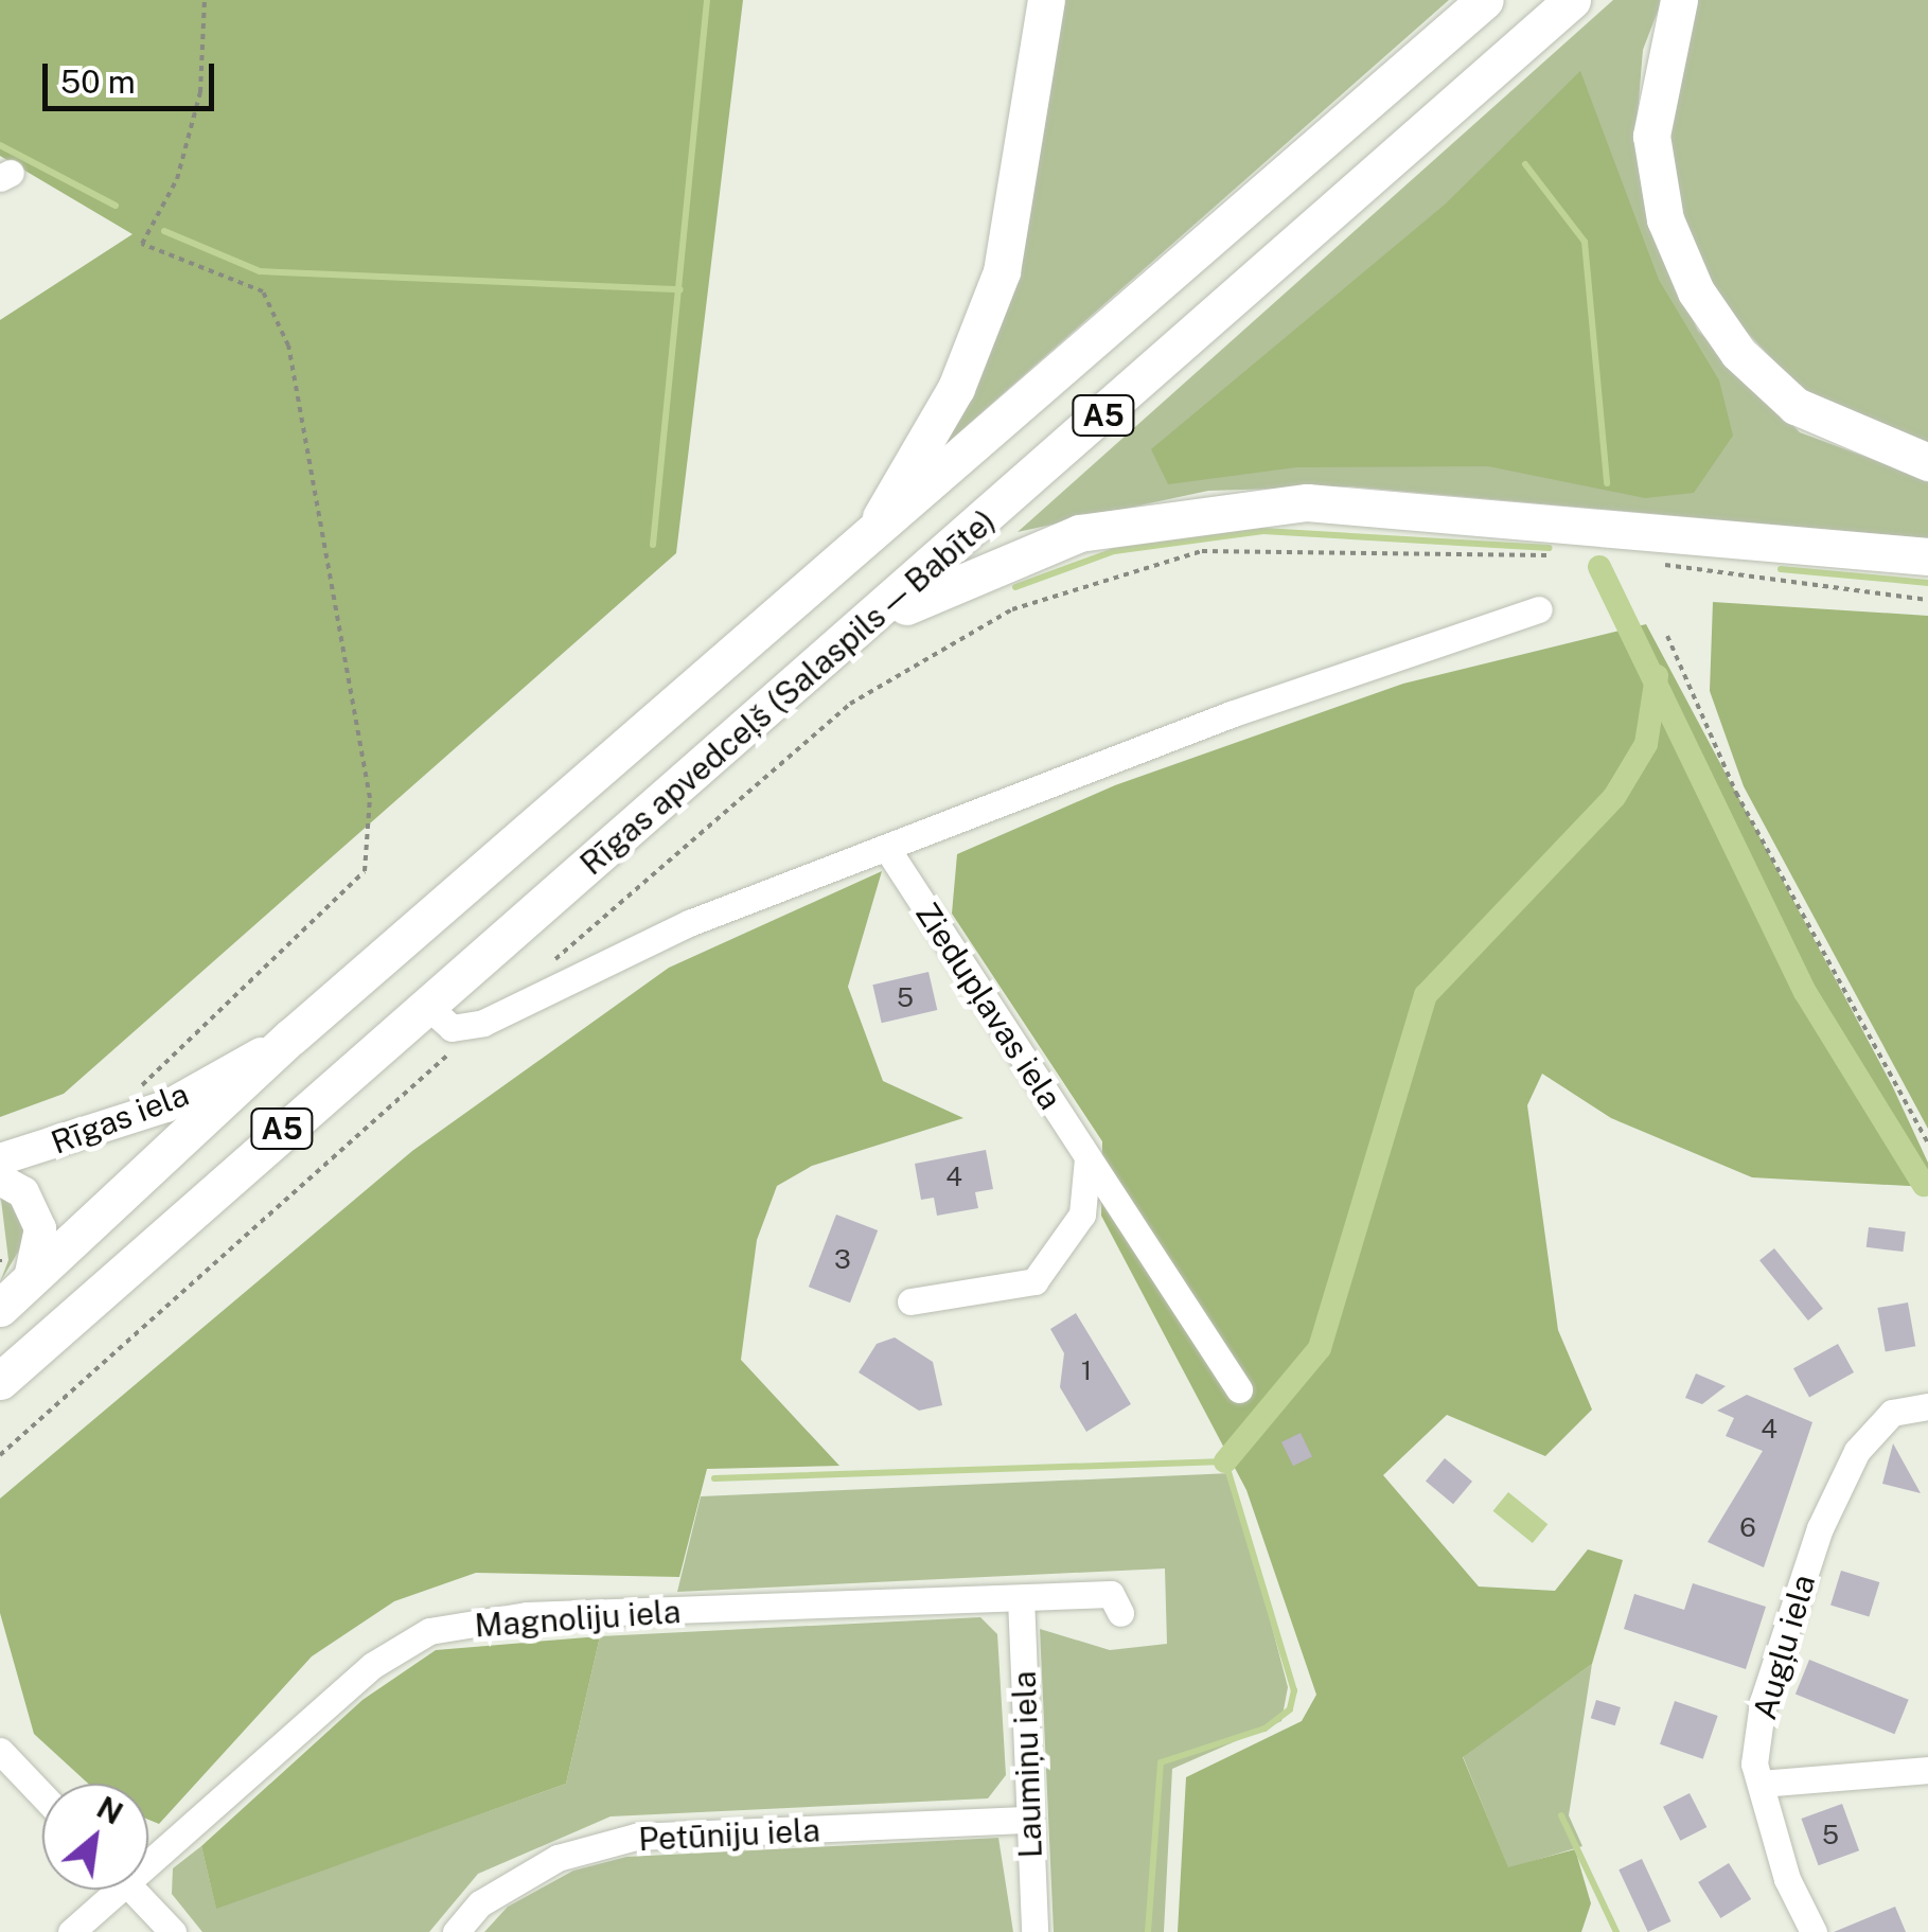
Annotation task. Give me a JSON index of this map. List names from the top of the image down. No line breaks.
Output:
{"streets":{"highway":["A5","Rīgas apvedceļš (Salaspils — Babīte)"],"main road":["Rīgas iela"],"street":["Ziedupļavas iela","Magnoliju iela","Augļu iela","Laumiņu iela","Petūniju iela"]},"crossings":[["Rīgas apvedceļš (Salaspils — Babīte)","Rīgas iela"],["Magnoliju iela","Laumiņu iela"],["Laumiņu iela","Petūniju iela"]],"house_numbers":["5","4","3","1","4","6","5"],"scale_bar":"50 m","north":"top right"}
